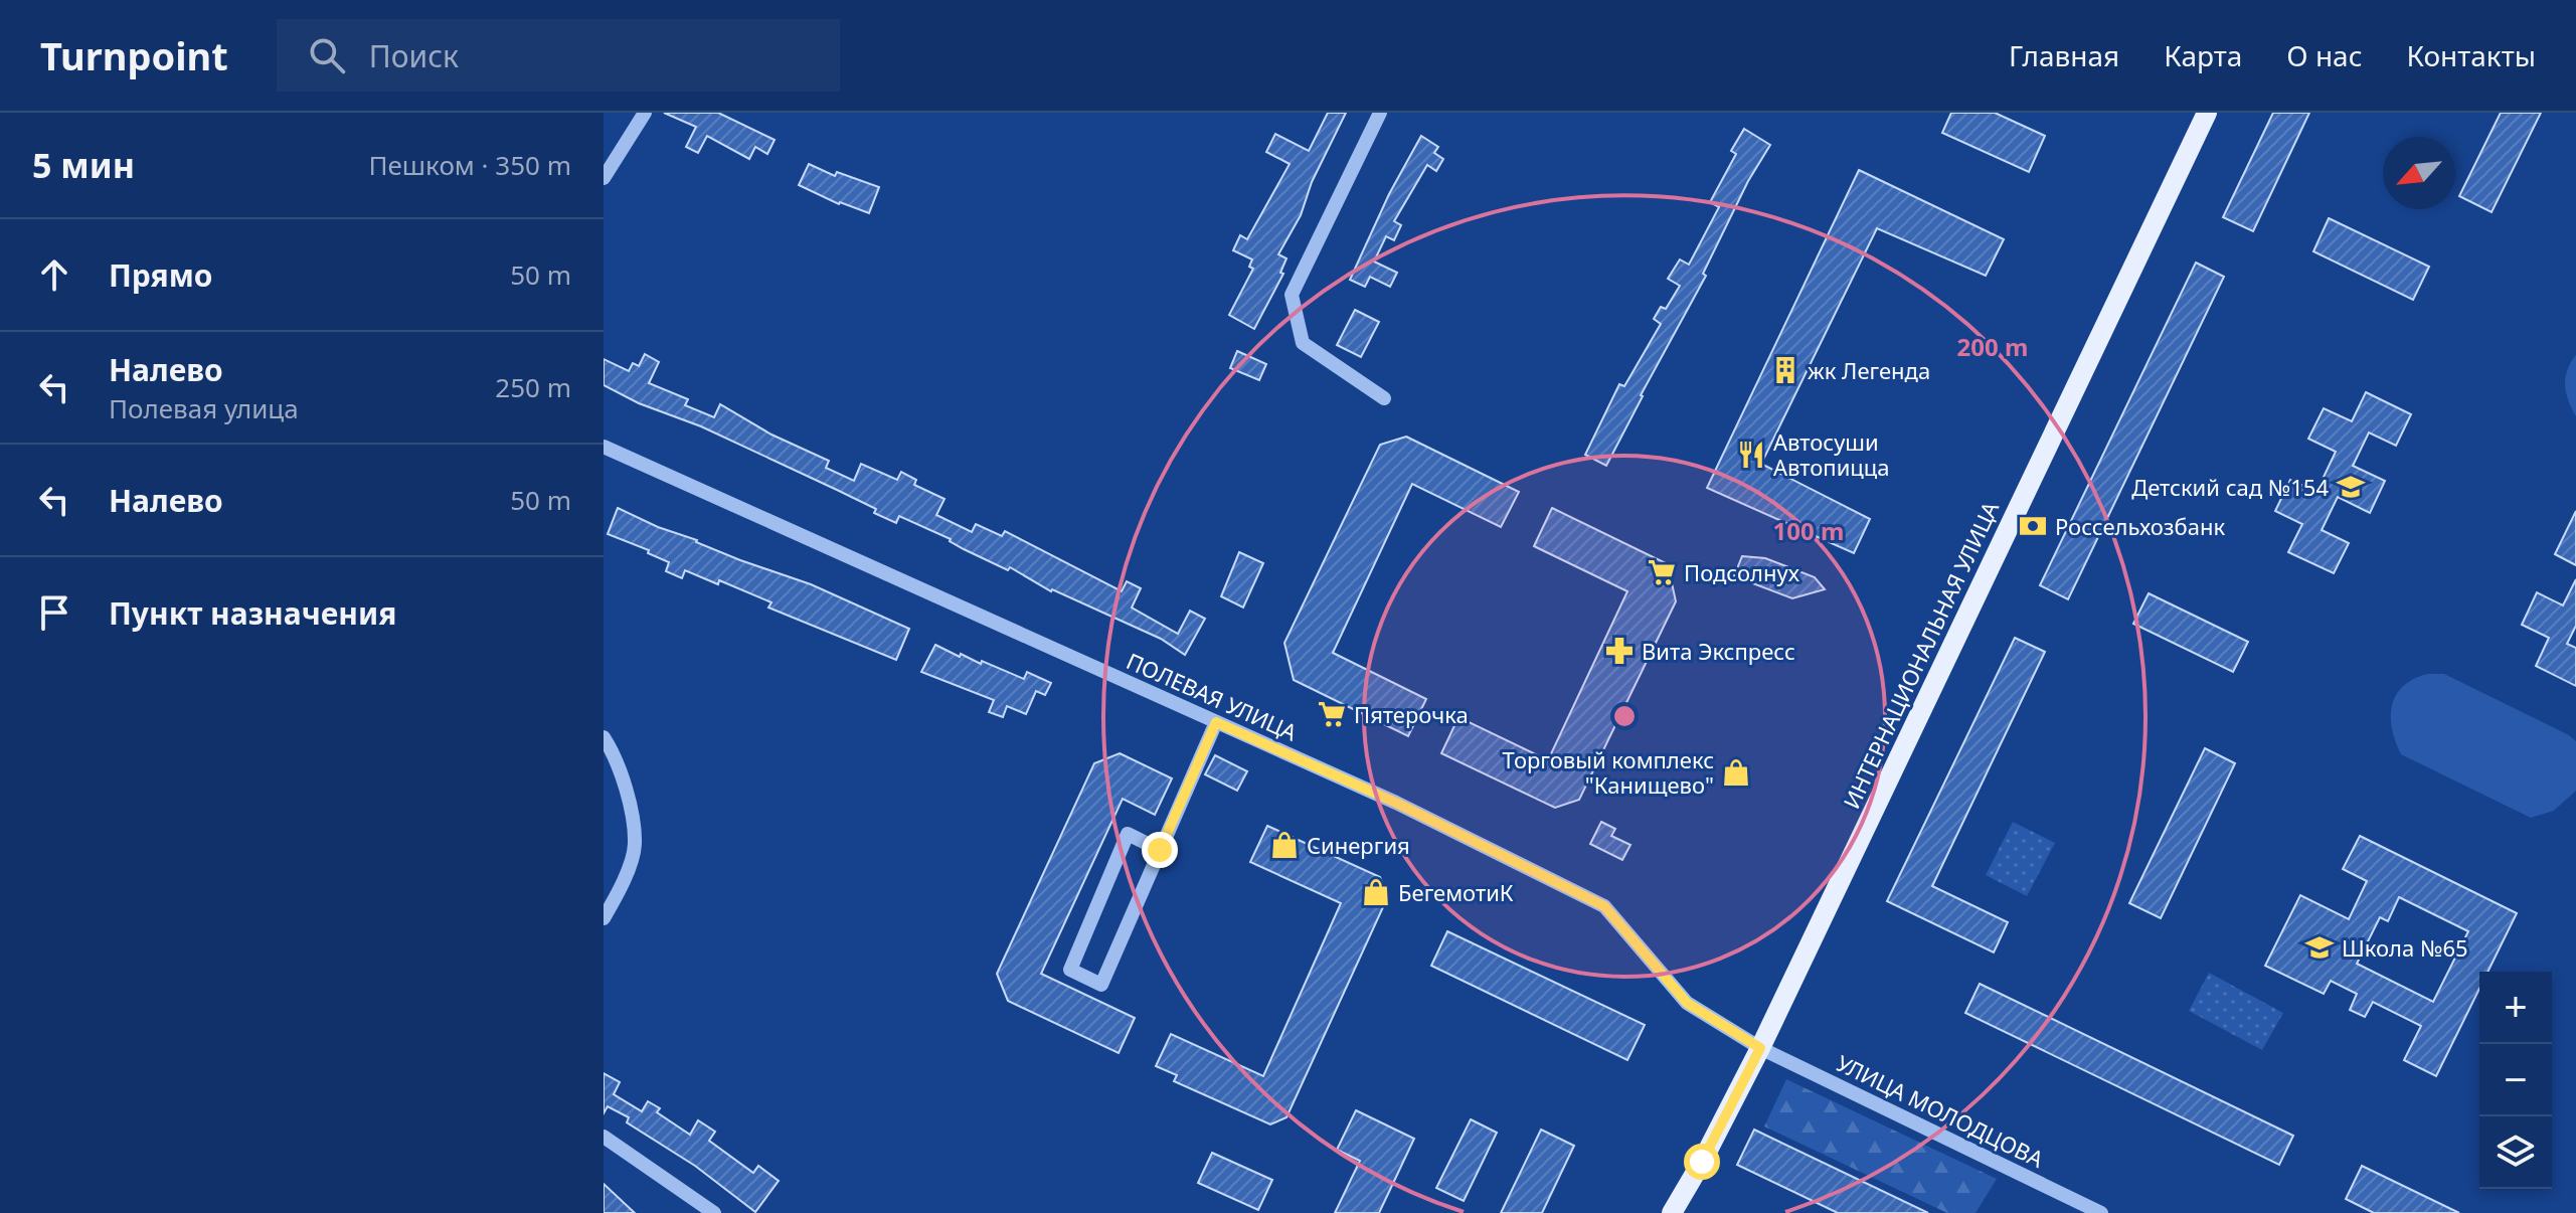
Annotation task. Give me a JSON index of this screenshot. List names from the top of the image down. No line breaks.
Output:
{"streets":{"main road":["ИНТЕРНАЦИОНАЛЬНАЯ УЛИЦА"],"street":["ПОЛЕВАЯ УЛИЦА","УЛИЦА МОЛОДЦОВА"]},"crossings":[["ИНТЕРНАЦИОНАЛЬНАЯ УЛИЦА","ПОЛЕВАЯ УЛИЦА"],["ИНТЕРНАЦИОНАЛЬНАЯ УЛИЦА","УЛИЦА МОЛОДЦОВА"],["ПОЛЕВАЯ УЛИЦА","УЛИЦА МОЛОДЦОВА"]],"places":{"building":["жк Легенда"],"restaurant":["Автосуши Автопицца"],"school or university":["Детский сад №154","Школа №65"],"bank":["Россельхозбанк"],"supermarket":["Подсолнух","Пятерочка"],"pharmacy":["Вита Экспресс"],"shop":["Торговый комплекс \"Канищево\"","Синергия","БегемотиК"]},"north":"bottom left","page":{"header":"Turnpoint","search":"Поиск","nav":["Главная","Карта","О нас","Контакты"],"heading":["5 мин","Пешком · 350 m"],"list":[["Прямо","50 m"],["Налево","Полевая улица","250 m"],["Налево","50 m"],"Пункт назначения"],"map_buttons":["+","−"]},"rings":["200 m","100 m"]}
